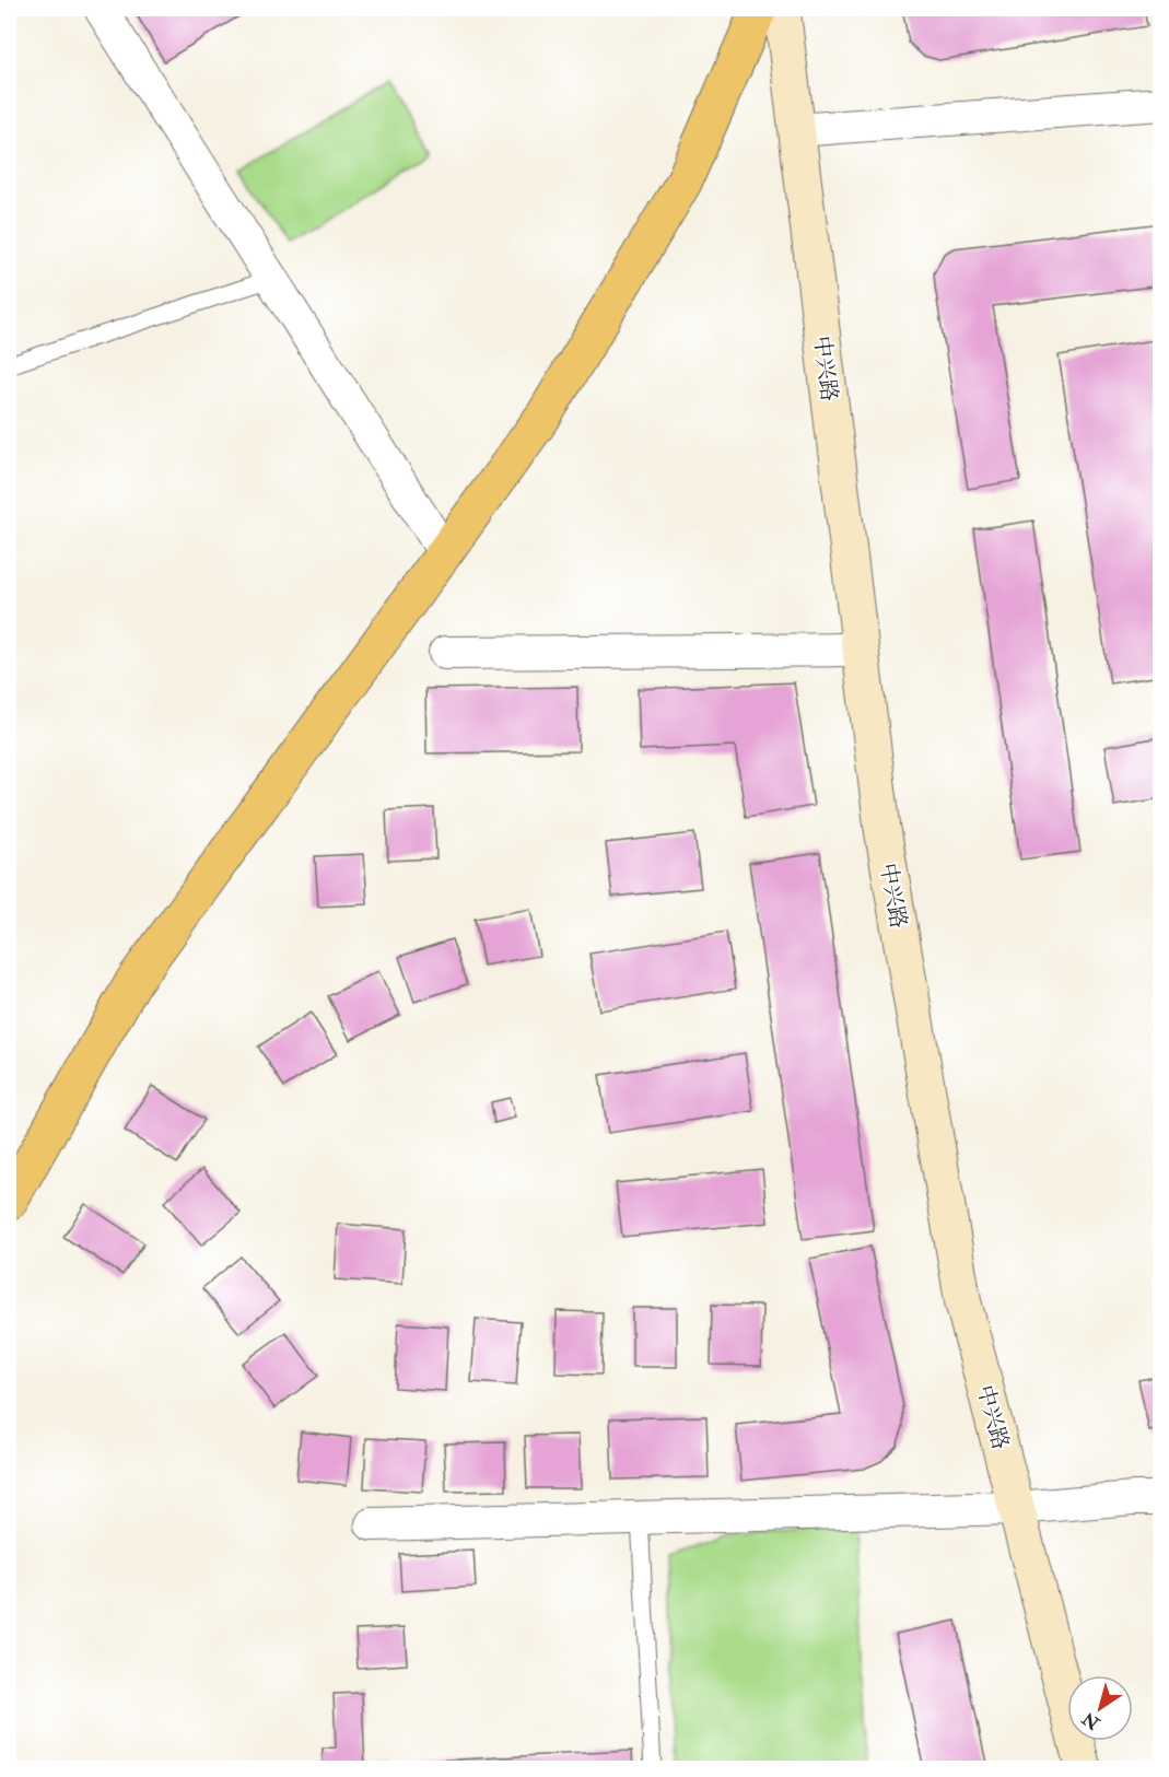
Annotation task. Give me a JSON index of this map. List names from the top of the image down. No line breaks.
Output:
{"streets":{"main road":["中兴路"]},"north":"bottom left"}
